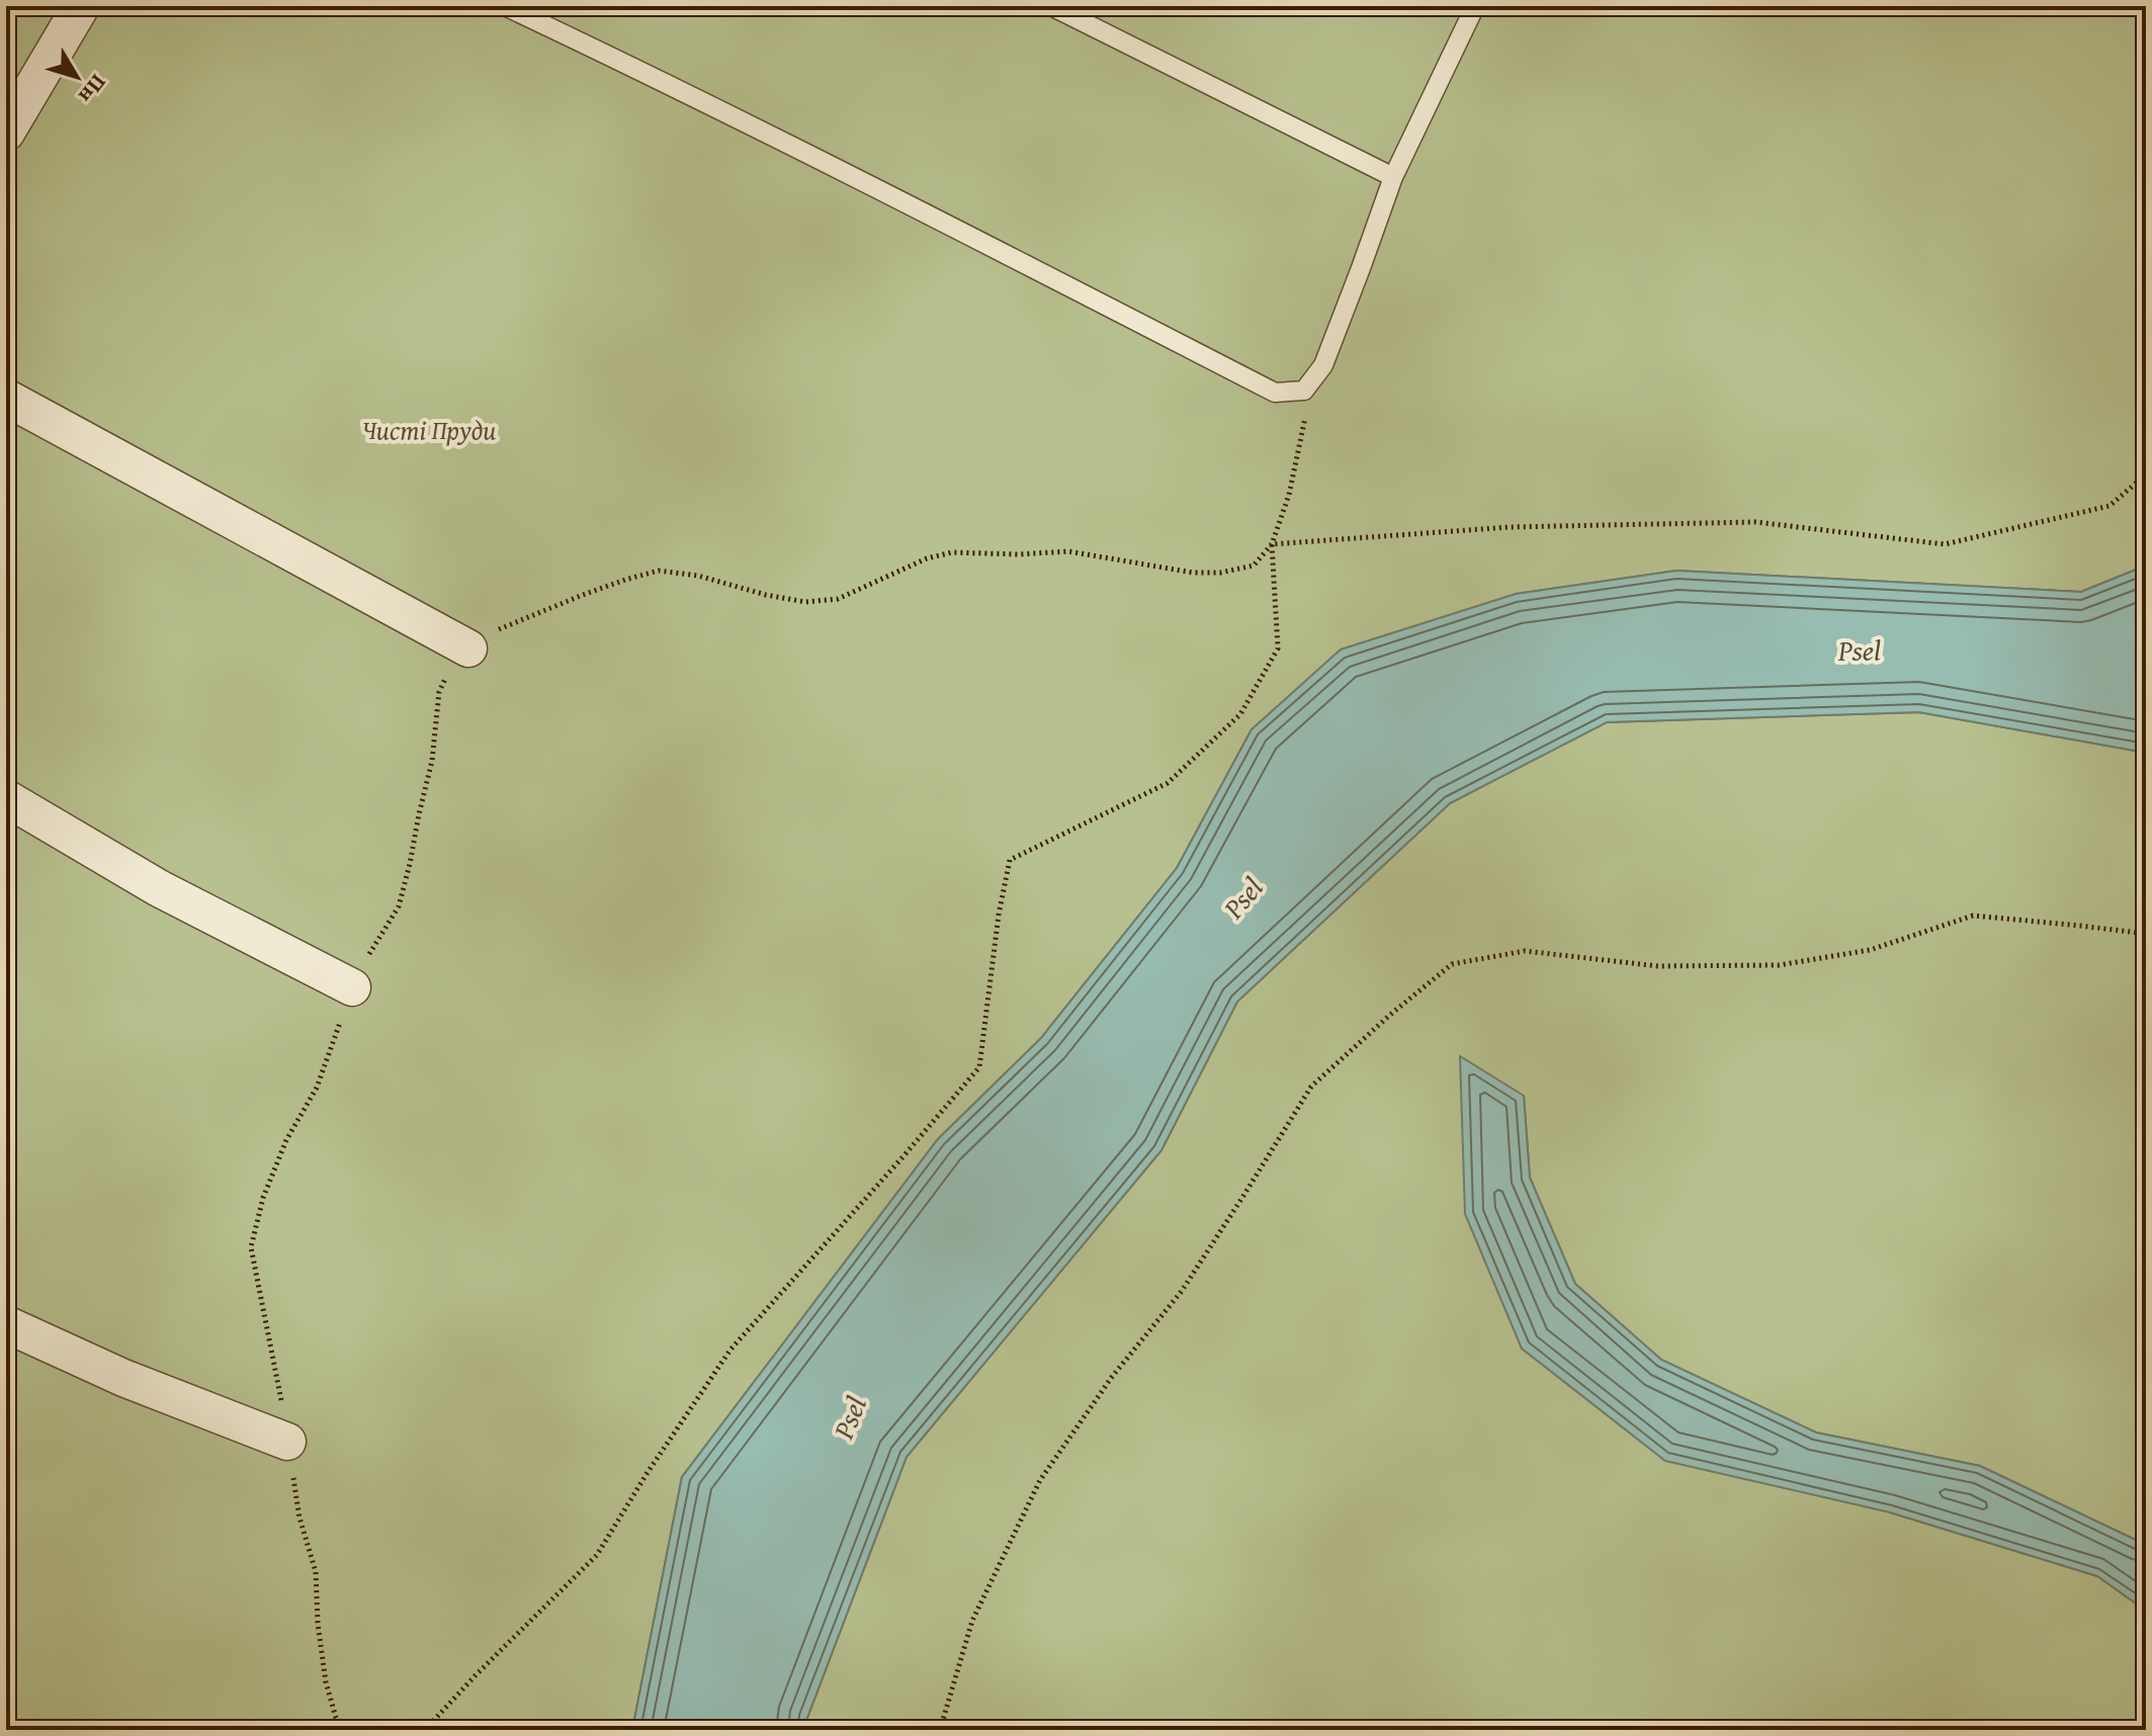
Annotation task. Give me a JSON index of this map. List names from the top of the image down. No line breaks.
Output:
{"water":["Psel"],"parks":["Чисті Пруди"],"north":"bottom right"}
